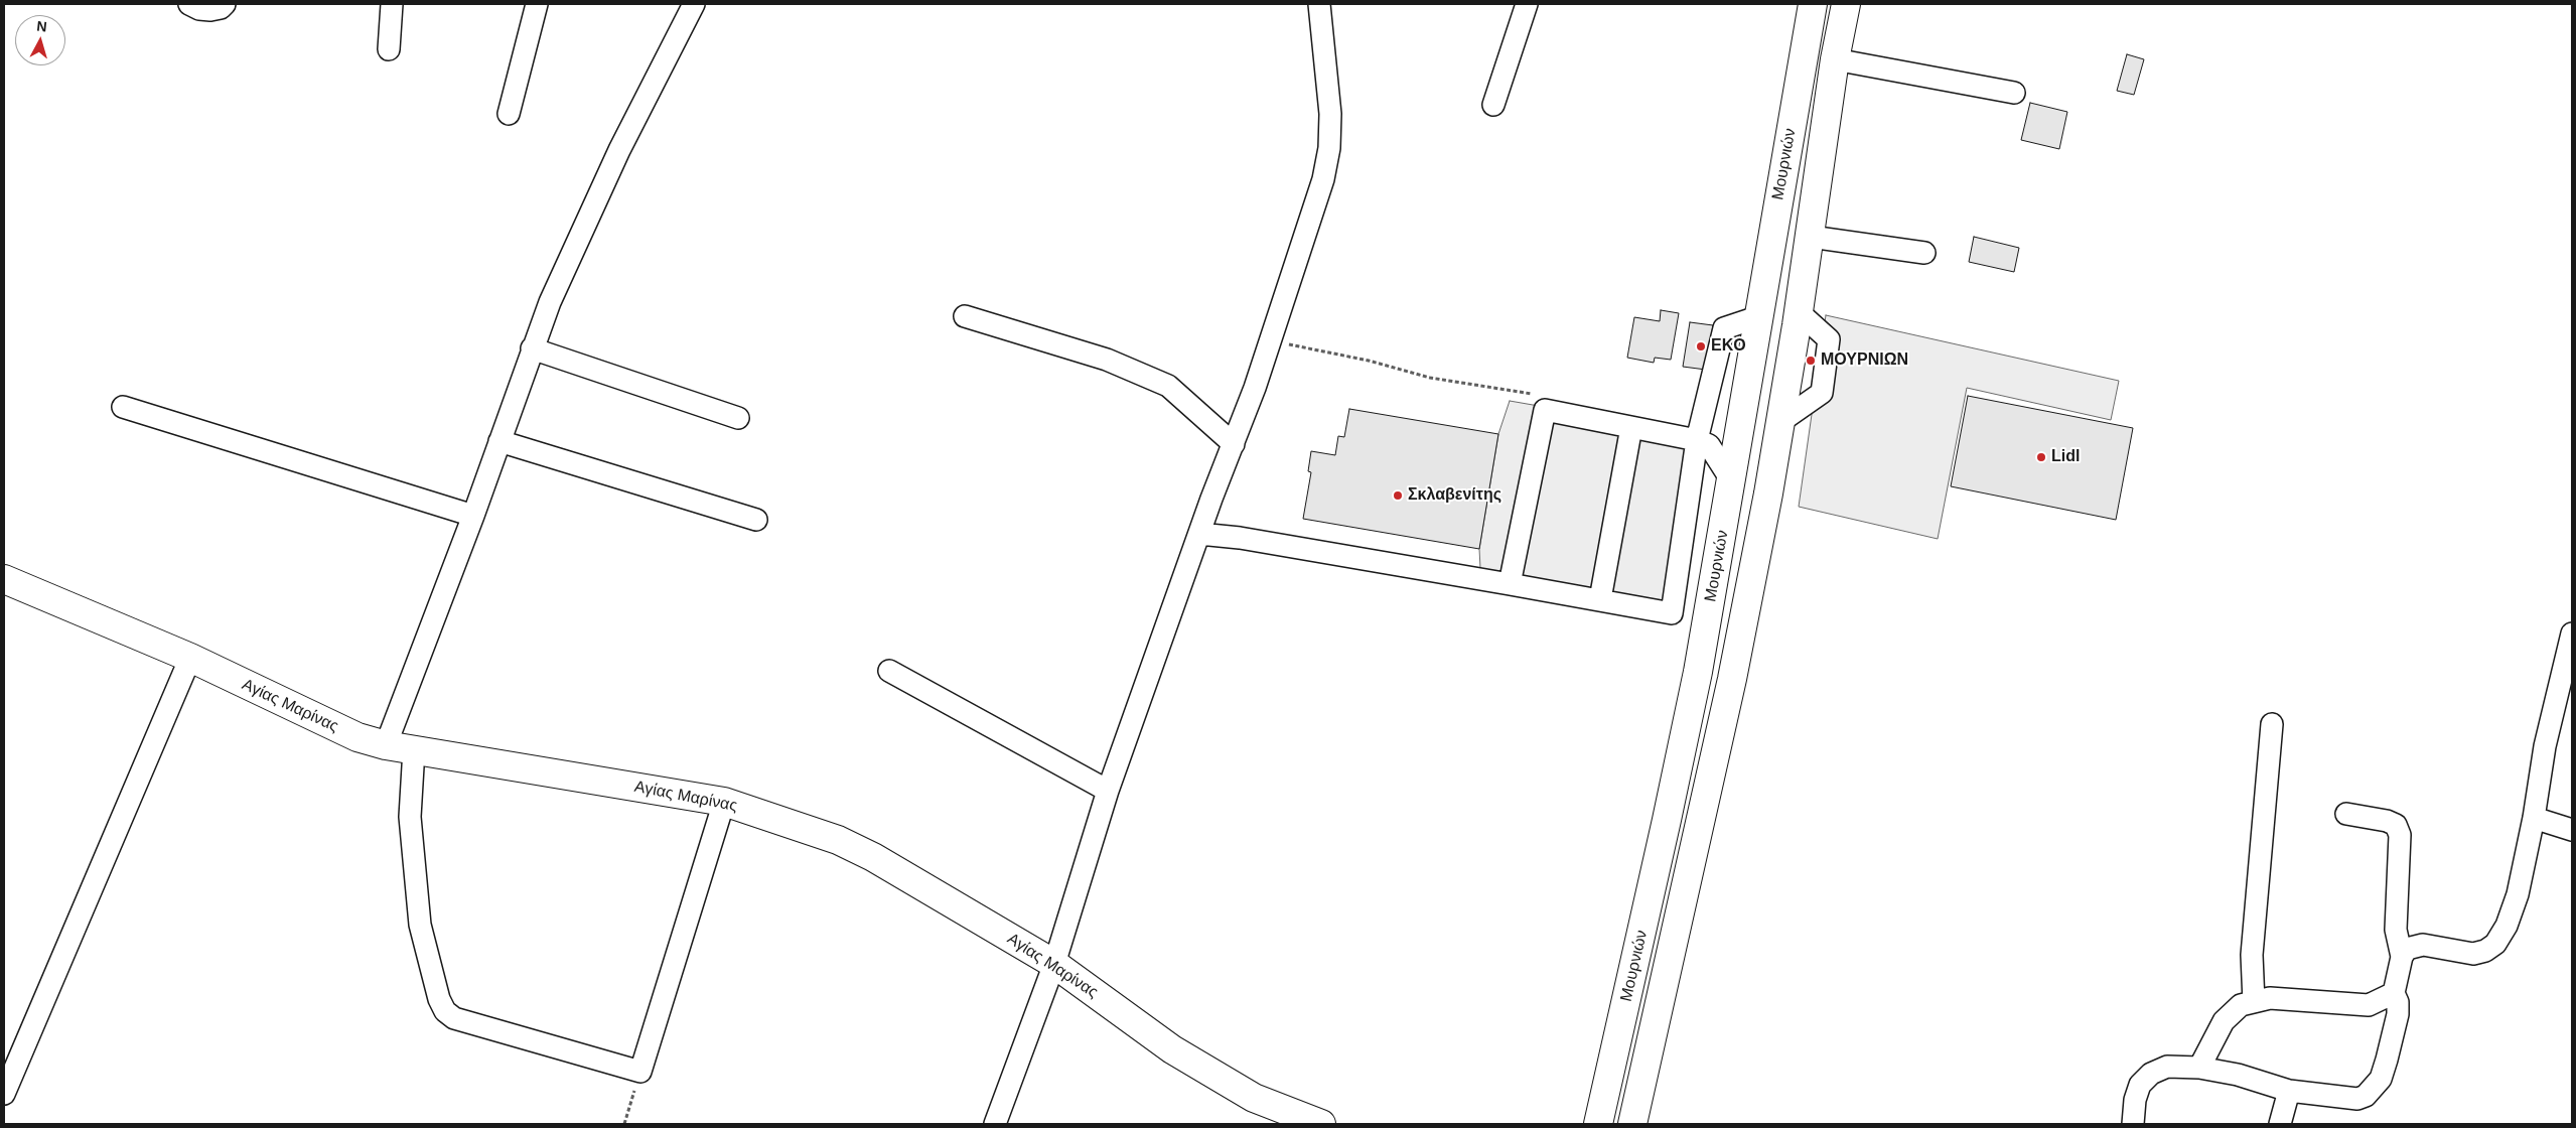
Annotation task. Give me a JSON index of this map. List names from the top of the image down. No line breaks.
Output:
{"streets":{"main road":["Μουρνιών","Αγίας Μαρίνας"]},"places":["EKO","ΜΟΥΡΝΙΩΝ","Lidl","Σκλαβενίτης"],"north":"top"}
